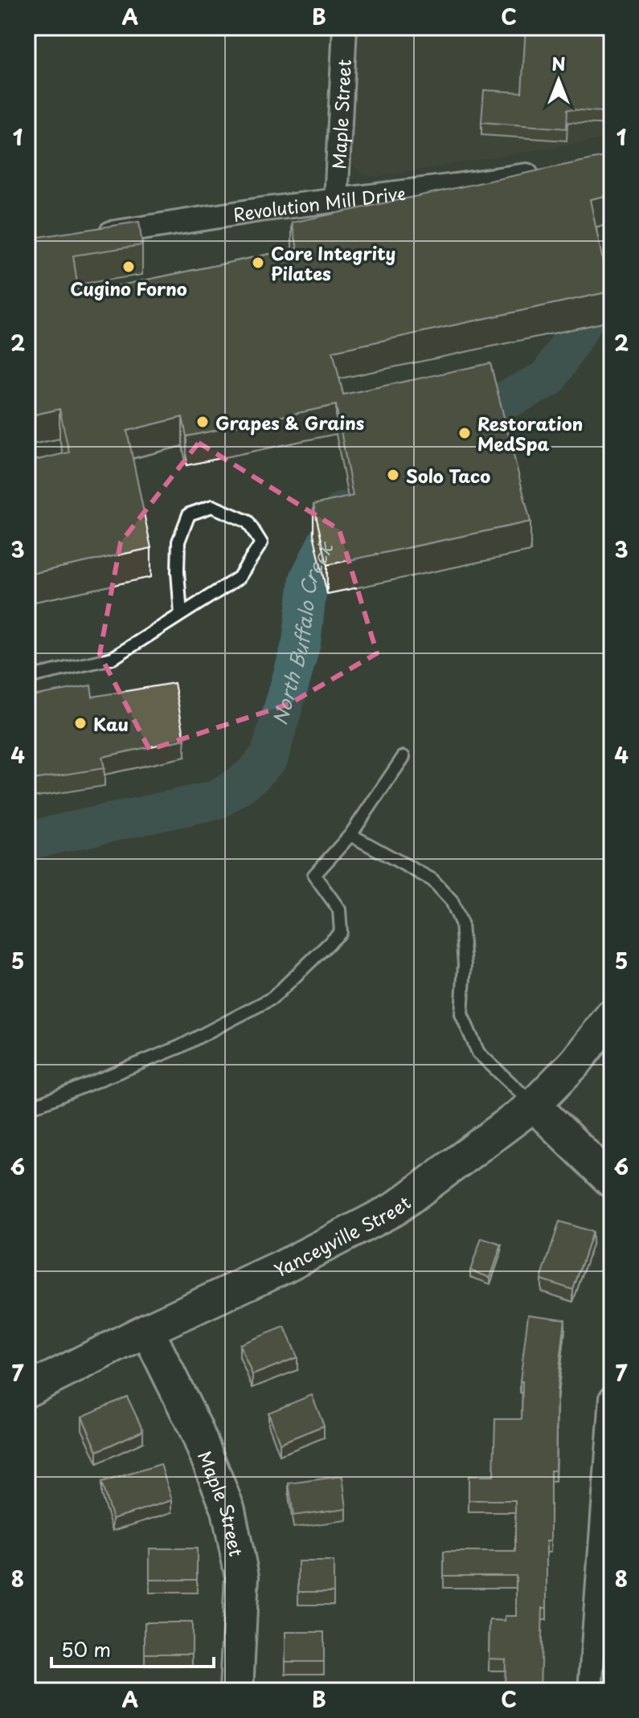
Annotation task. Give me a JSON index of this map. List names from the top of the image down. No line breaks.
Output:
{"streets":{"main road":["Maple Street","Yanceyville Street"],"street":["Revolution Mill Drive"]},"crossings":[["Maple Street","Revolution Mill Drive"],["Maple Street","Yanceyville Street"]],"water":["North Buffalo Creek"],"places":["Core Integrity Pilates","Cugino Forno","Grapes & Grains","Restoration MedSpa","Solo Taco","Kau"],"scale_bar":"50 m","north":"top","grid":{"columns":["A","B","C"],"rows":["1","2","3","4","5","6","7","8"]}}
